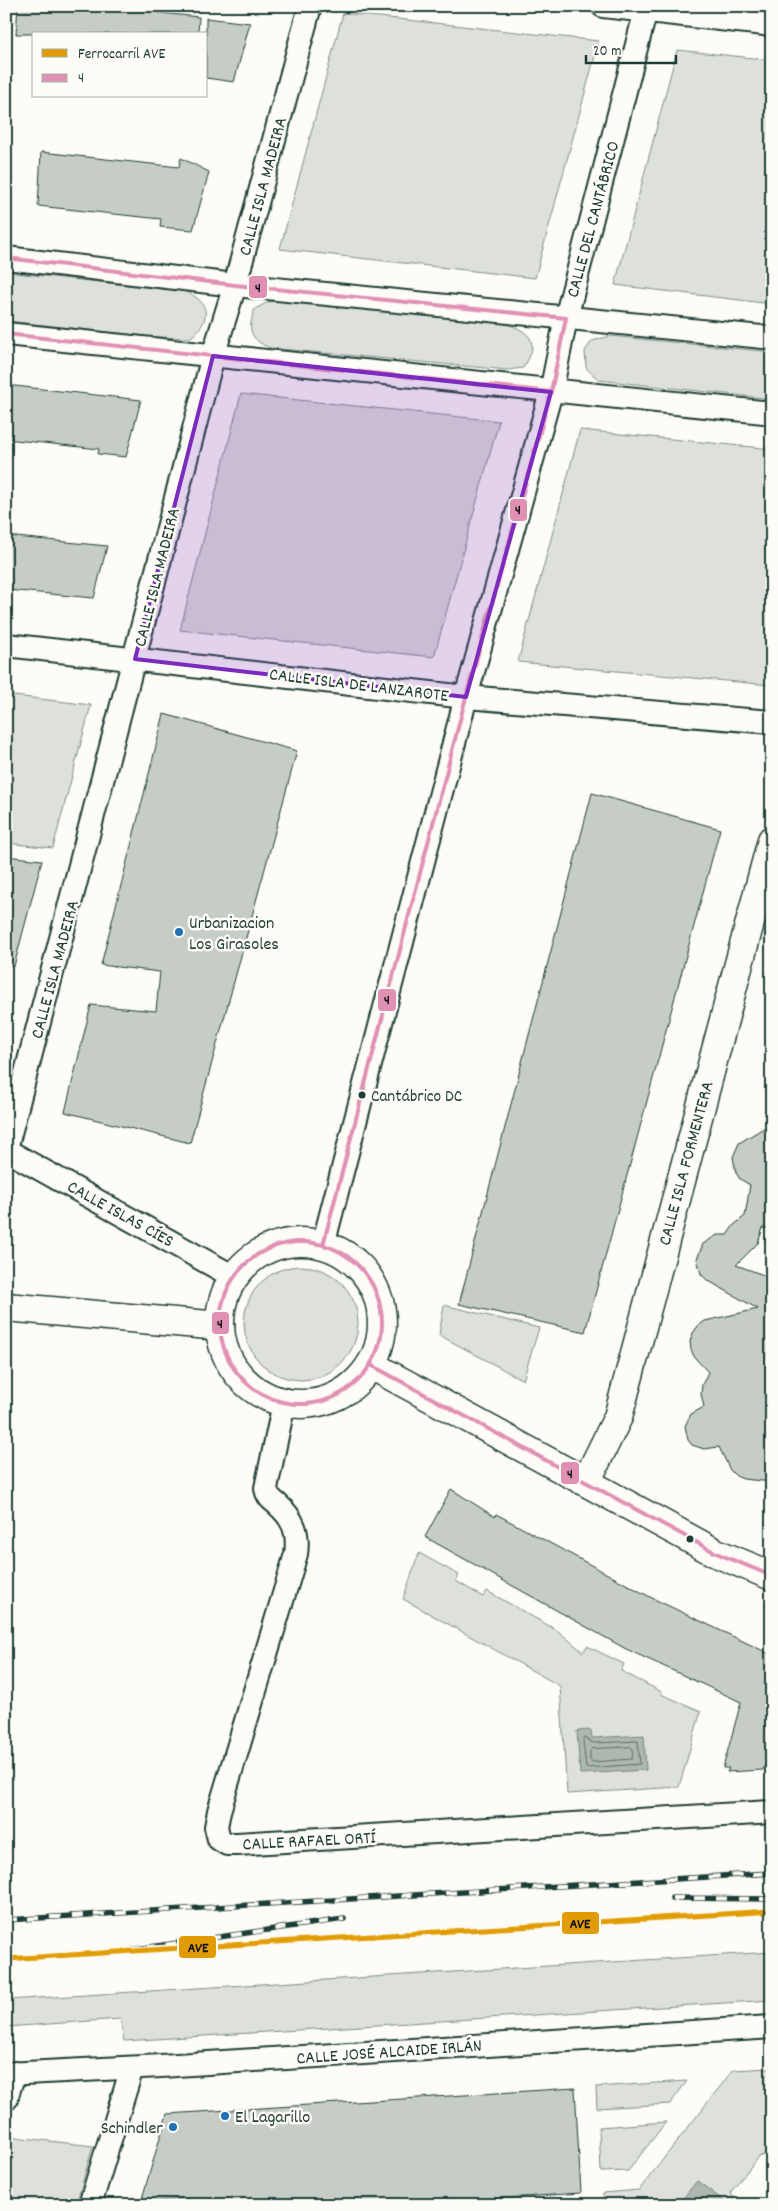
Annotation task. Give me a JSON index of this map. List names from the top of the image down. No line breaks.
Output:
{"streets":{"main road":["CALLE ISLA FORMENTERA"],"street":["CALLE ISLA MADEIRA","CALLE DEL CANTÁBRICO","CALLE ISLA DE LANZAROTE","CALLE ISLAS CÍES","CALLE RAFAEL ORTÍ","CALLE JOSÉ ALCAIDE IRLÁN"]},"crossings":[["CALLE ISLA MADEIRA","CALLE ISLA DE LANZAROTE"],["CALLE ISLA MADEIRA","CALLE ISLAS CÍES"],["CALLE DEL CANTÁBRICO","CALLE ISLA DE LANZAROTE"],["CALLE DEL CANTÁBRICO","CALLE ISLAS CÍES"],["CALLE DEL CANTÁBRICO","CALLE RAFAEL ORTÍ"],["CALLE ISLAS CÍES","CALLE RAFAEL ORTÍ"]],"places":["Urbanizacion Los Girasoles","Cantábrico DC","El Lagarillo","Schindler"],"lines":["transit line 4","rail line AVE"],"legend":["Ferrocarril AVE","4"],"scale_bar":"20 m"}
